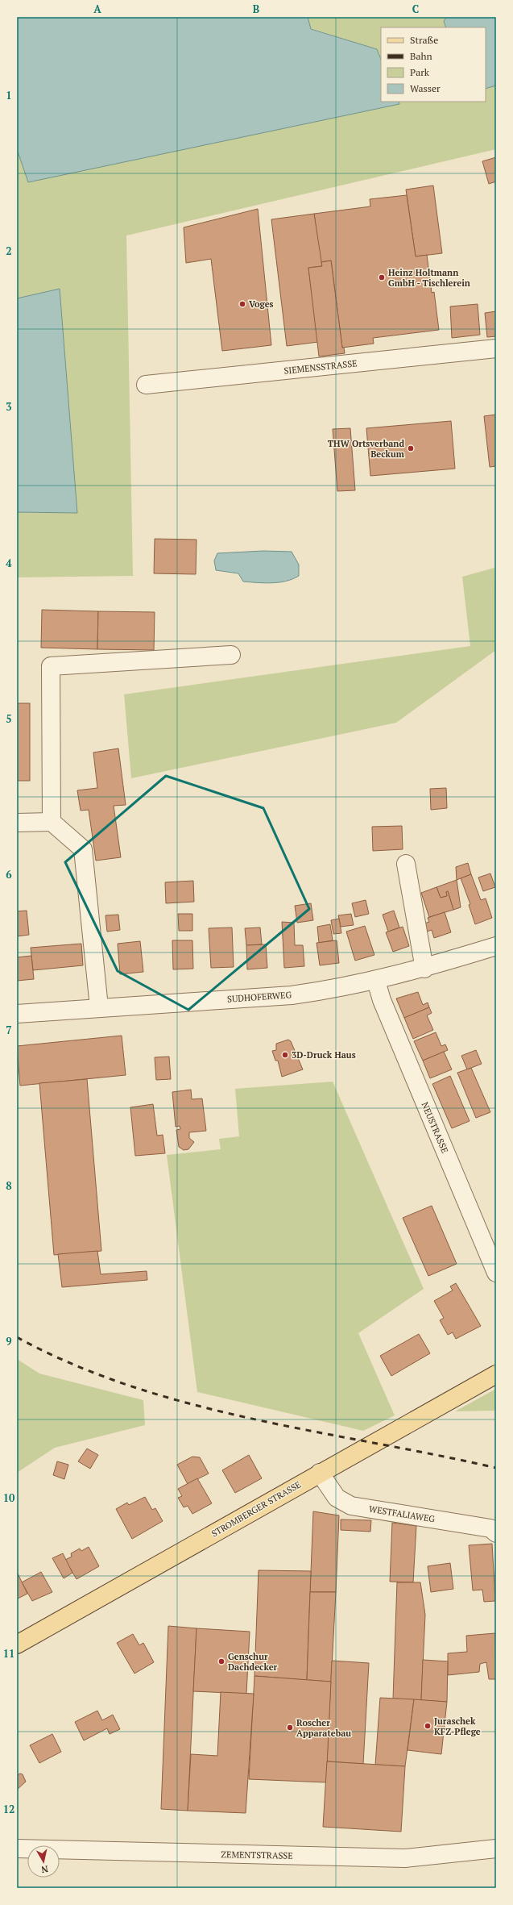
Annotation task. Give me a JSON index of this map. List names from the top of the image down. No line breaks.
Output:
{"streets":{"main road":["STROMBERGER STRASSE"],"street":["SIEMENSSTRASSE","SUDHOFERWEG","NEUSTRASSE","WESTFALIAWEG","ZEMENTSTRASSE"]},"crossings":[["SUDHOFERWEG","NEUSTRASSE"],["STROMBERGER STRASSE","WESTFALIAWEG"]],"places":["Heinz Holtmann GmbH - Tischlerein","Voges","THW Ortsverband Beckum","3D-Druck Haus","Genschur Dachdecker","Juraschek KFZ-Pflege","Roscher Apparatebau"],"legend":["Straße","Bahn","Park","Wasser"],"north":"bottom","grid":{"columns":["A","B","C"],"rows":["1","2","3","4","5","6","7","8","9","10","11","12"]}}
